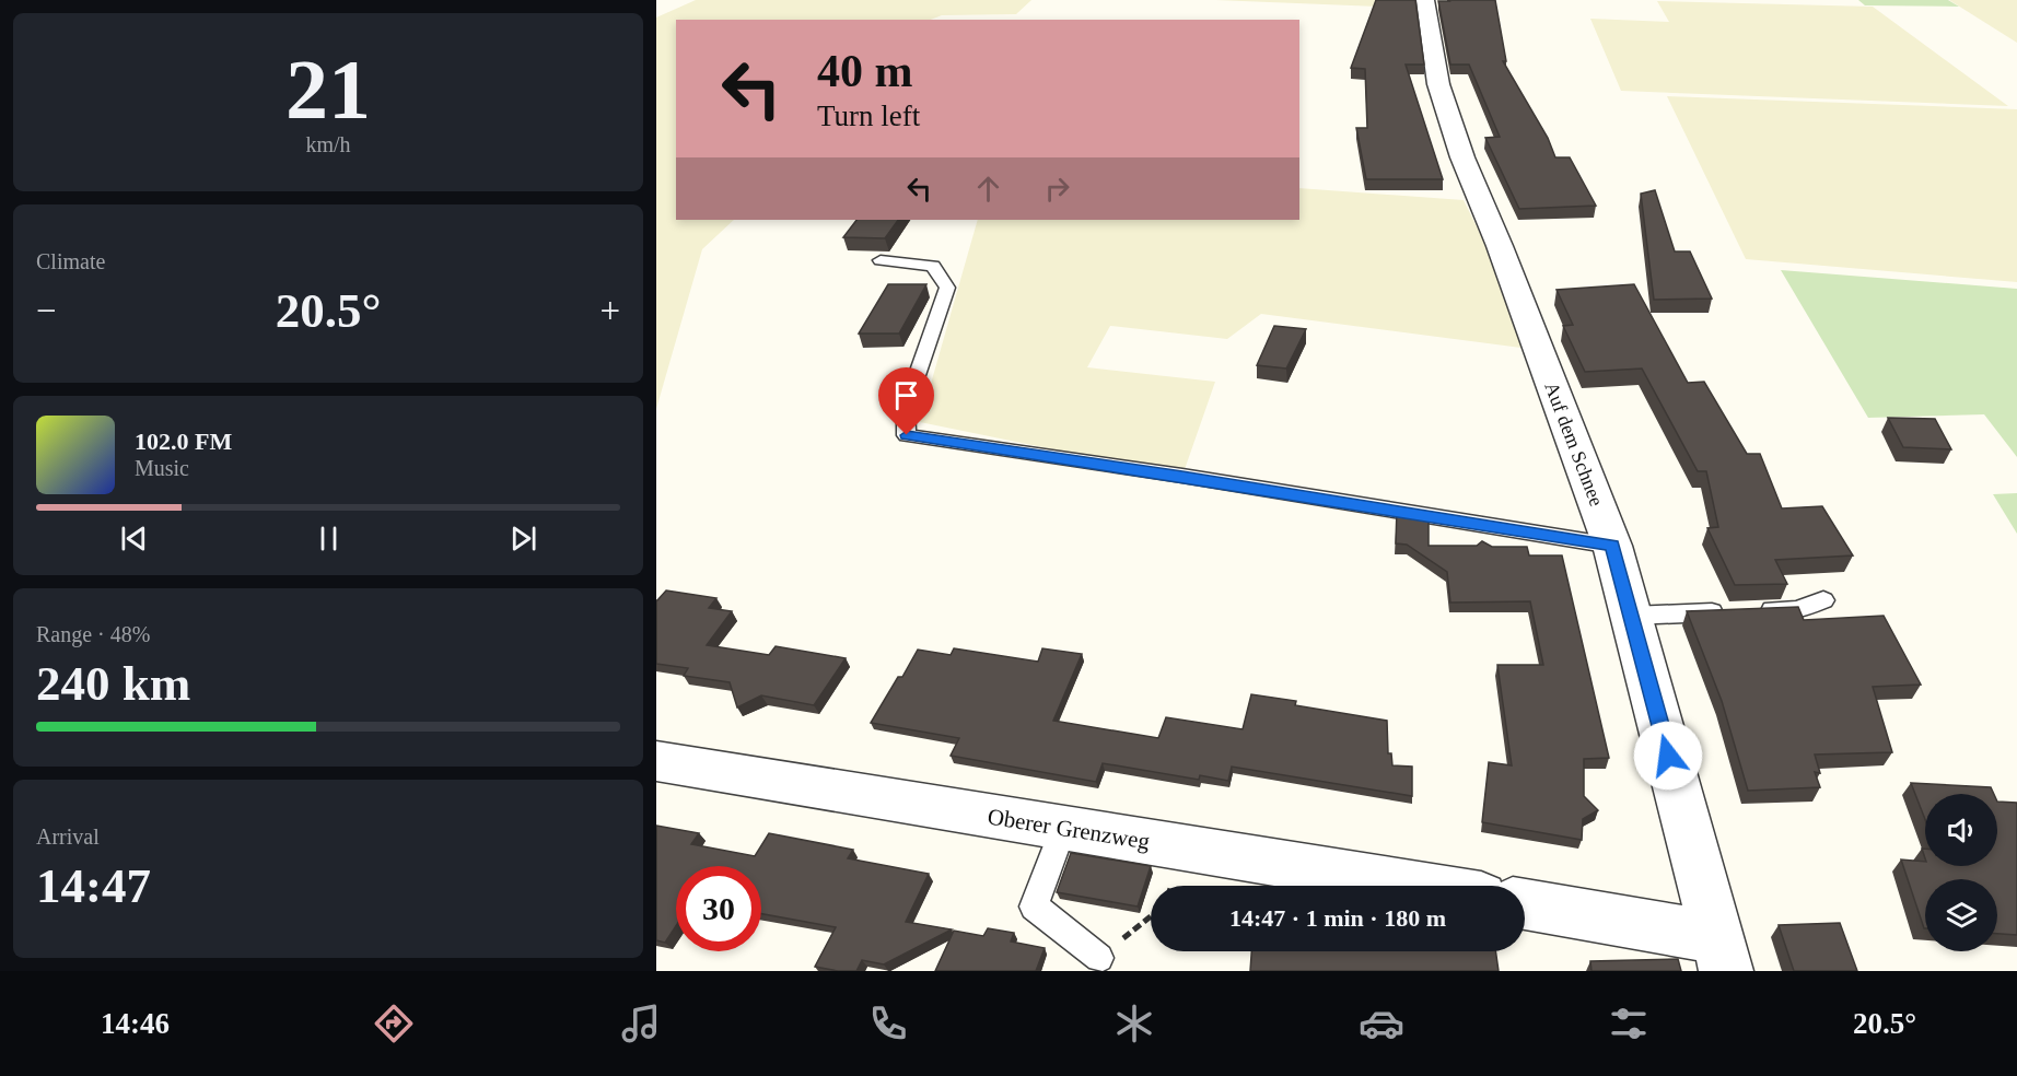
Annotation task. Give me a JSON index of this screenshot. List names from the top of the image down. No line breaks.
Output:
{"streets":{"street":["Auf dem Schnee","Oberer Grenzweg"]},"page":{"tile":[["21","km/h"],"Climate",["Range · 48%","240 km"],["Arrival","14:47"]],"turn":["40 m","Turn left"],"heat":["−","20.5°","+"],"song":["102.0 FM","Music"],"limit":"30","trip":"14:47 · 1 min · 180 m","tabs":["14:46","20.5°"]}}
